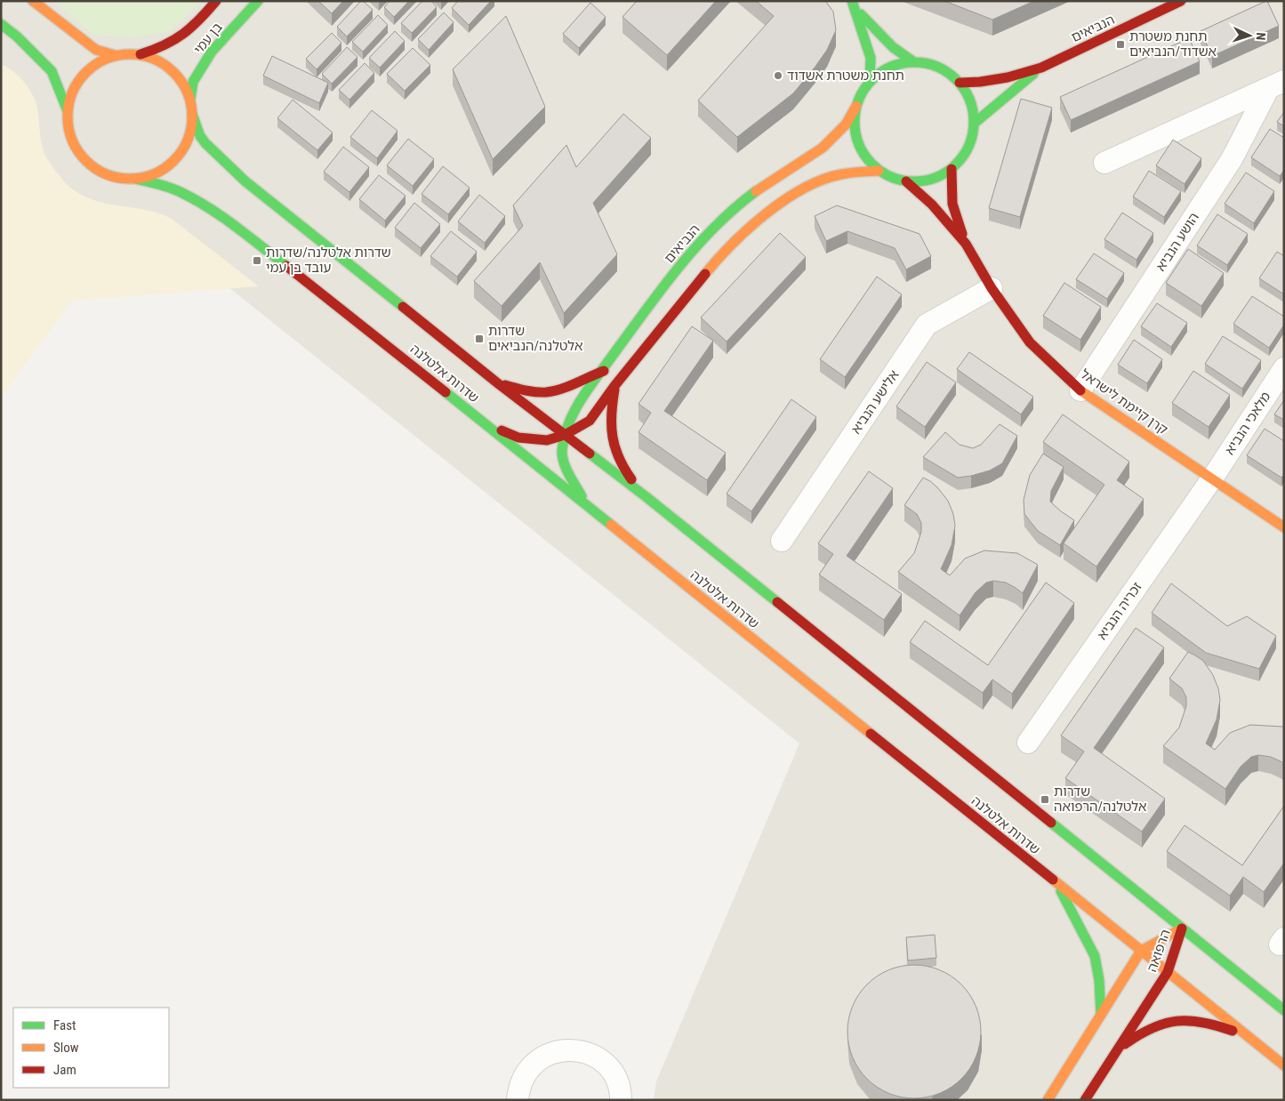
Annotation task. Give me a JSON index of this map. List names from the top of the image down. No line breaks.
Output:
{"streets":{"main road":["הנביאים","בן עמי","שדרות אלטלנה","קרן קיימת לישראל","הרפואה"],"street":["הושע הנביא","אלישע הנביא","מלאכי הנביא","זכריה הנביא"]},"crossings":[["הנביאים","שדרות אלטלנה"],["הנביאים","קרן קיימת לישראל"],["בן עמי","שדרות אלטלנה"],["הושע הנביא","קרן קיימת לישראל"],["שדרות אלטלנה","הרפואה"],["אלישע הנביא","קרן קיימת לישראל"],["קרן קיימת לישראל","מלאכי הנביא"],["קרן קיימת לישראל","זכריה הנביא"],["מלאכי הנביא","זכריה הנביא"]],"places":{"transit":["תחנת משטרת אשדוד/הנביאים","שדרות אלטלנה/שדרות עובד בן עמי","שדרות אלטלנה/הנביאים","שדרות אלטלנה/הרפואה"],"other":["תחנת משטרת אשדוד"]},"legend":["Fast","Slow","Jam"],"north":"right"}
